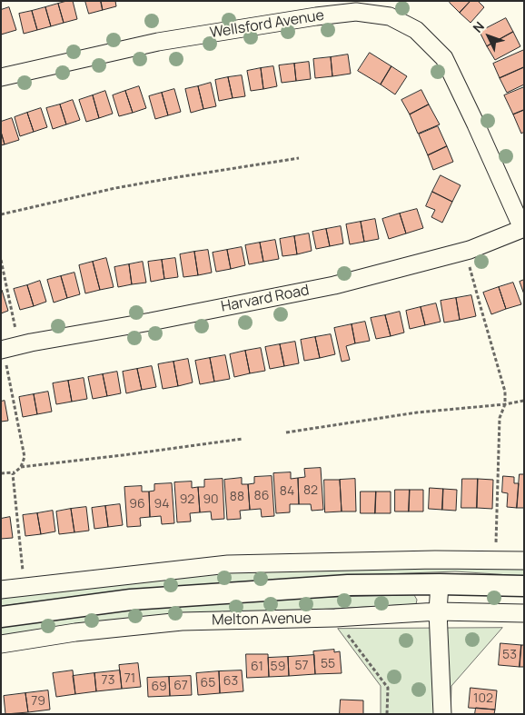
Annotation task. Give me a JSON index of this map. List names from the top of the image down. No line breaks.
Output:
{"streets":{"street":["Wellsford Avenue","Harvard Road","Melton Avenue"]},"crossings":[["Wellsford Avenue","Harvard Road"]],"house_numbers":["82","84","86","88","92","90","96","94","53","55","57","61","59","71","73","63","65","67","69","102","79"],"north":"top left"}
